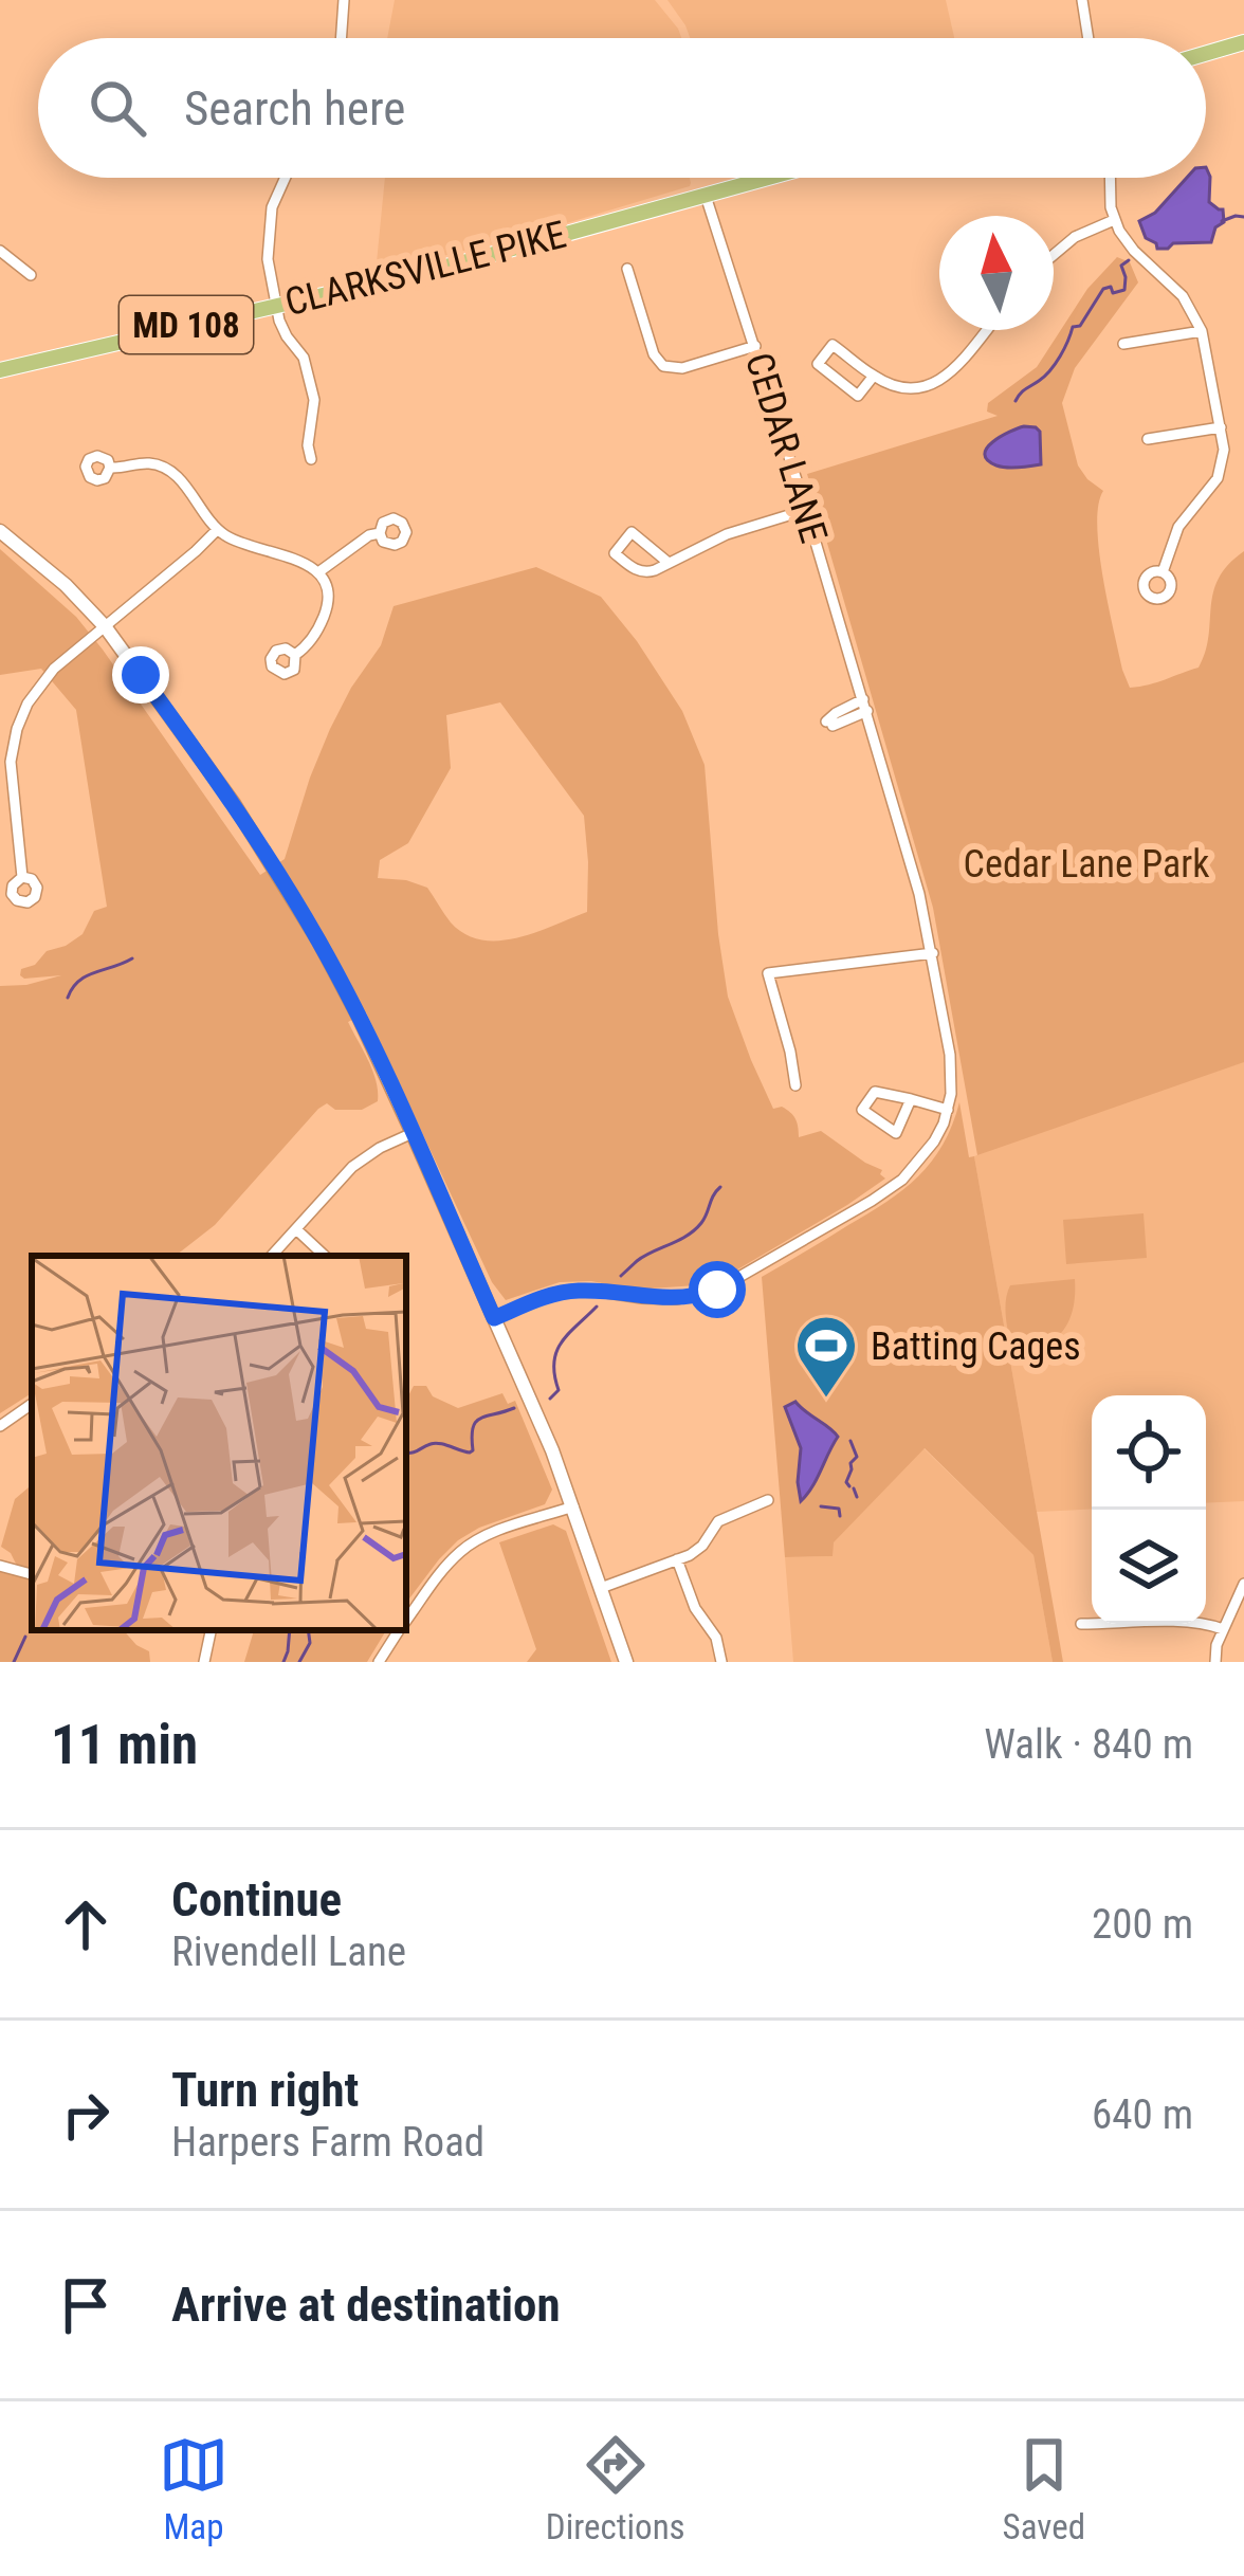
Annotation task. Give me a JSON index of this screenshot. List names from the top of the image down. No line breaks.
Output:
{"streets":{"main road":["CLARKSVILLE PIKE","MD 108"],"street":["CEDAR LANE"]},"crossings":[["CLARKSVILLE PIKE","CEDAR LANE"]],"parks":["Cedar Lane Park"],"places":{"sports":["Batting Cages"]},"north":"top","page":{"search":"Search here","heading":["11 min","Walk · 840 m"],"list":[["Continue","Rivendell Lane","200 m"],["Turn right","Harpers Farm Road","640 m"],"Arrive at destination"],"nav":["Map","Directions","Saved"]}}
